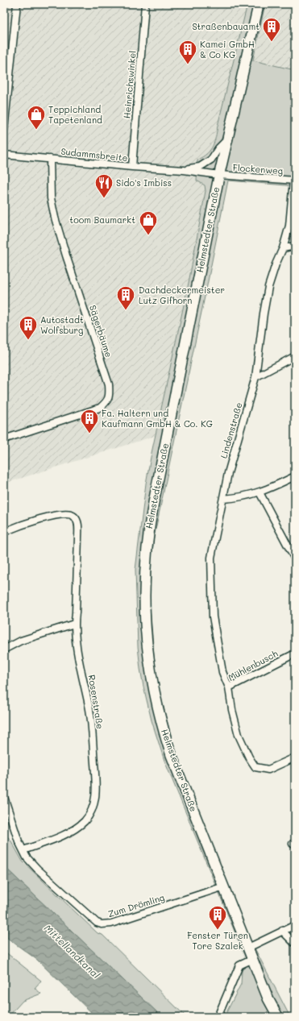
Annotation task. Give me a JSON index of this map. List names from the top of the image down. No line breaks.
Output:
{"streets":{"main road":["Helmstedter Straße"],"street":["Heinrichswinkel","Sudammsbreite","Flockenweg","Sägerbäume","Lindenstraße","Mühlenbusch","Rosenstraße","Zum Drömling"]},"crossings":[["Heinrichswinkel","Sudammsbreite"],["Sudammsbreite","Flockenweg"],["Sudammsbreite","Helmstedter Straße"],["Sudammsbreite","Sägerbäume"],["Flockenweg","Helmstedter Straße"],["Flockenweg","Lindenstraße"],["Helmstedter Straße","Zum Drömling"],["Lindenstraße","Mühlenbusch"],["Rosenstraße","Zum Drömling"]],"water":["Mittellandkanal"],"places":{"building":["Straßenbauamt","Kamei GmbH & Co KG","Dachdeckermeister Lutz Gifhorn","Autostadt Wolfsburg","Fa. Haltern und Kaufmann GmbH & Co. KG","Fenster Türen Tore Szalek"],"shop":["Teppichland Tapetenland","toom Baumarkt"],"restaurant":["Sido's Imbiss"]}}
